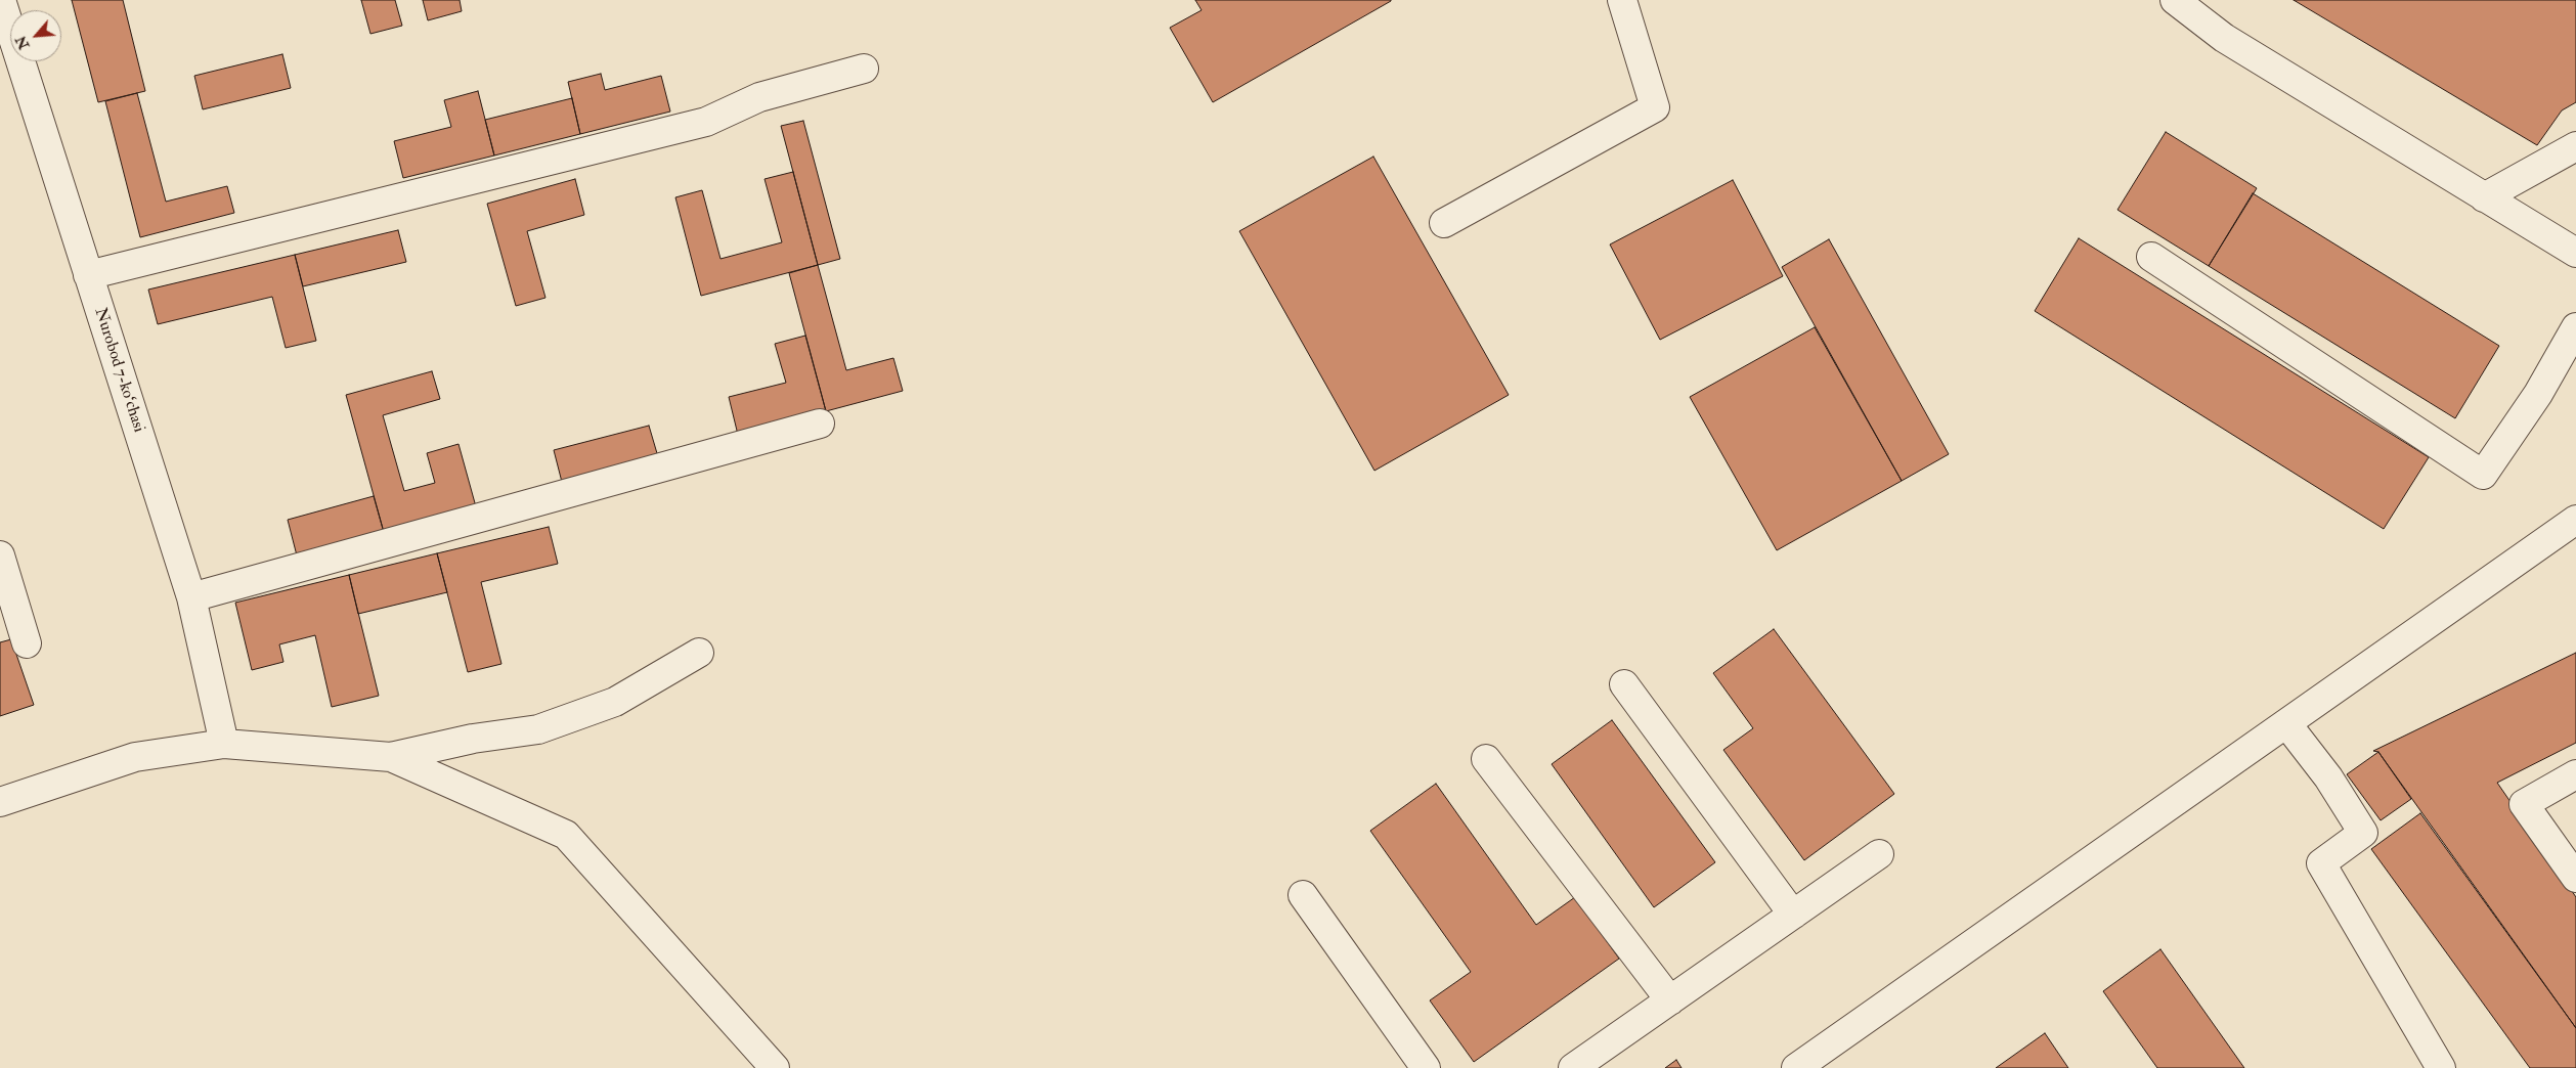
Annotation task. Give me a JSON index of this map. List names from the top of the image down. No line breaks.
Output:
{"streets":{"street":["Nurobod 7-ko‘chasi"]},"north":"bottom left"}
